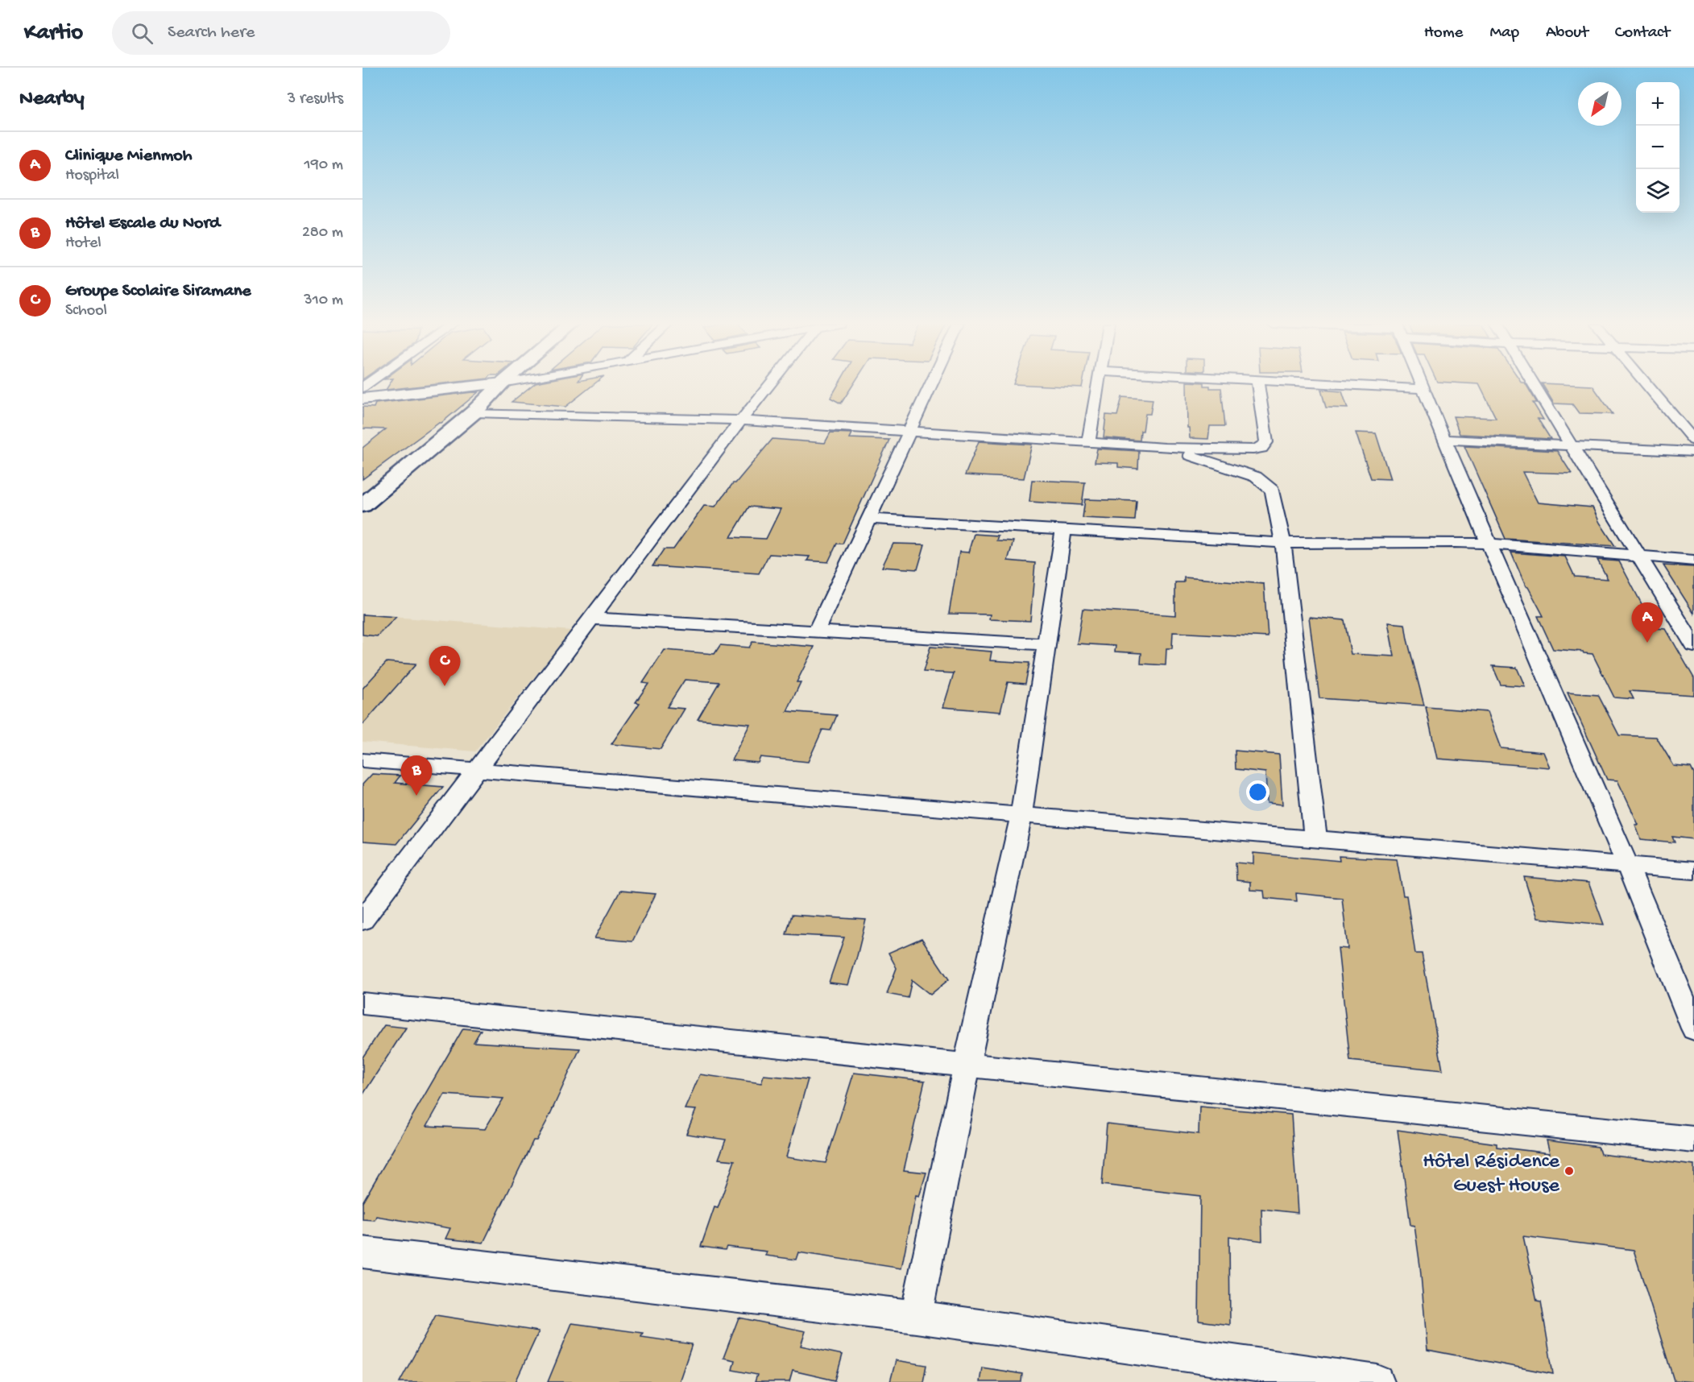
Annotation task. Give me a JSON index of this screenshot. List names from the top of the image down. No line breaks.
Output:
{"places":["Hôtel Résidence Guest House"],"north":"bottom left","page":{"header":"Kartio","search":"Search here","nav":["Home","Map","About","Contact"],"heading":["Nearby","3 results"],"map_buttons":["+","−"],"list":[{"mark":"A","name":"Clinique Mienmoh","note":"Hospital","value":"190 m"},{"mark":"B","name":"Hôtel Escale du Nord","note":"Hotel","value":"280 m"},{"mark":"C","name":"Groupe Scolaire Siramane","note":"School","value":"310 m"}],"pins":["A","C","B"]}}
